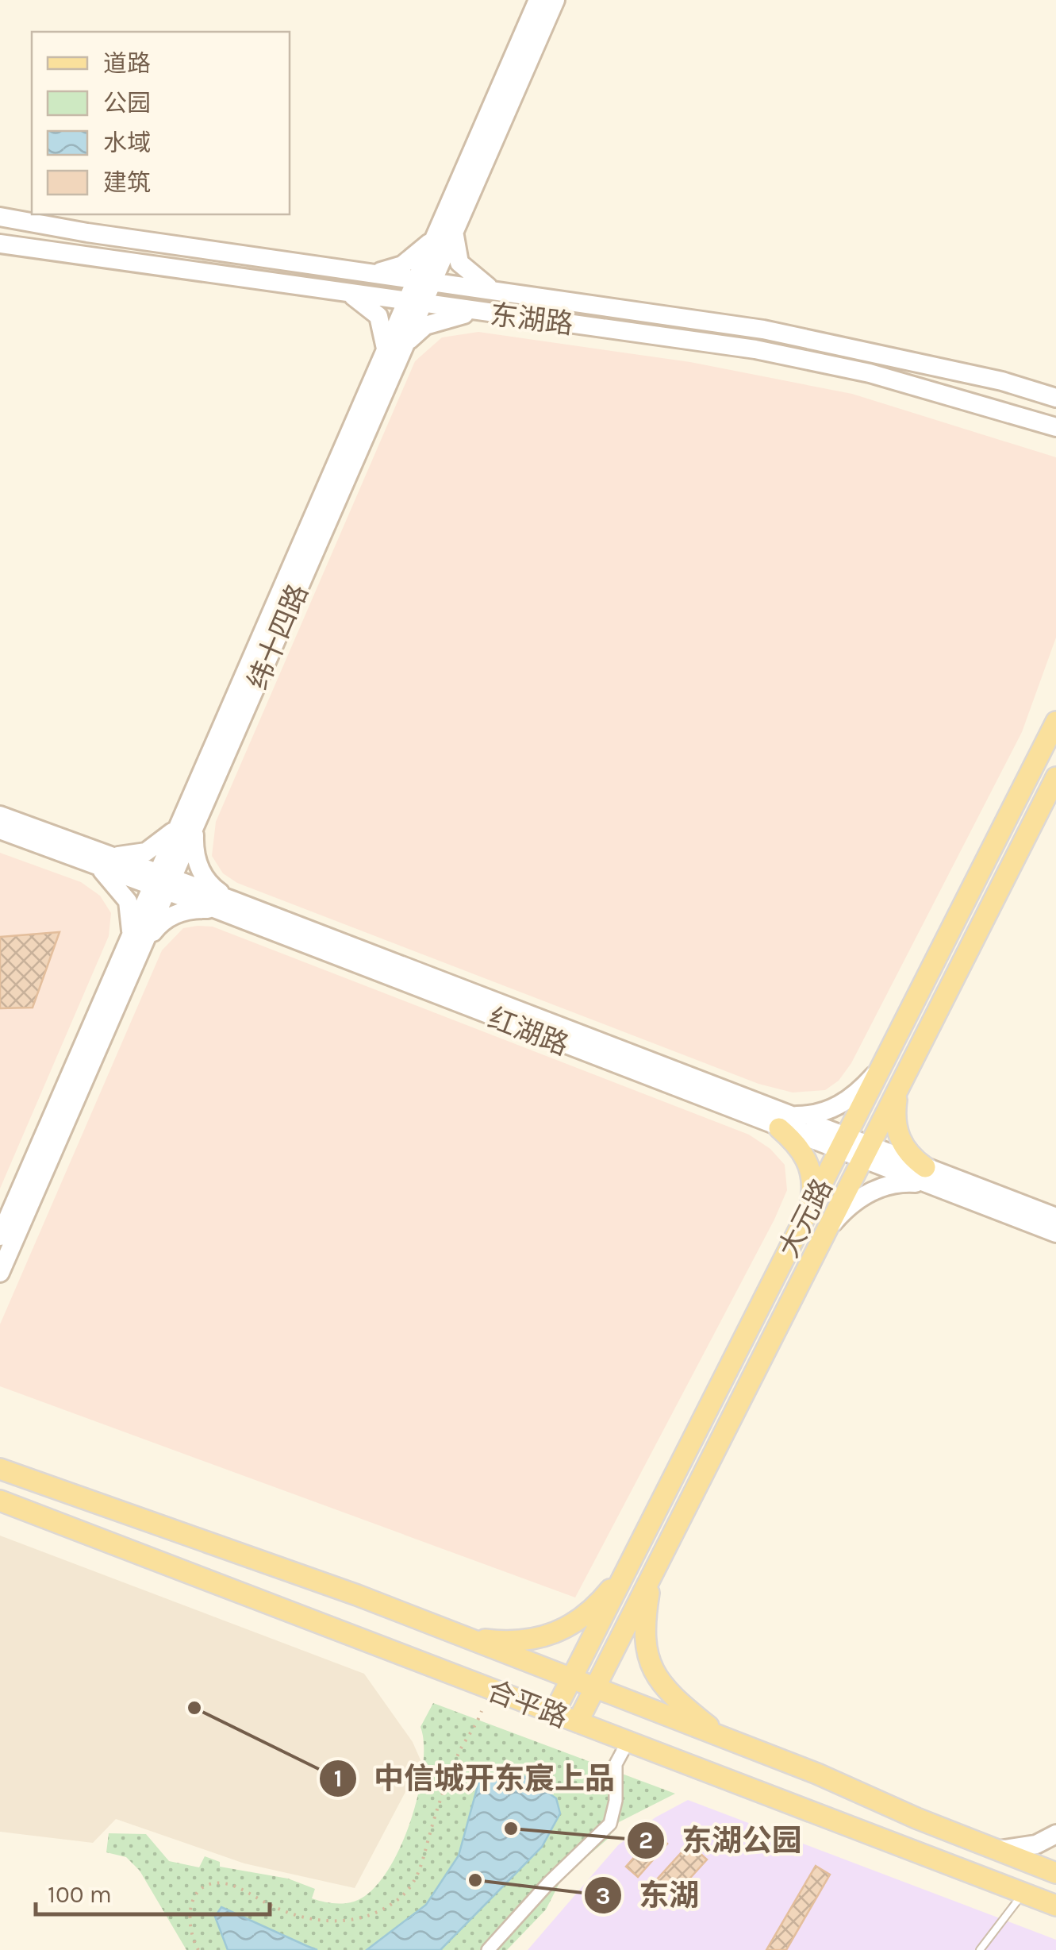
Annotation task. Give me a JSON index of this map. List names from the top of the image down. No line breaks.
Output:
{"streets":{"main road":["东湖路","纬十四路","红湖路","大元路","合平路"]},"crossings":[["东湖路","纬十四路"],["纬十四路","红湖路"],["红湖路","大元路"],["大元路","合平路"]],"places":["中信城开东宸上品","东湖公园","东湖"],"legend":["道路","公园","水域","建筑"],"scale_bar":"100 m"}
